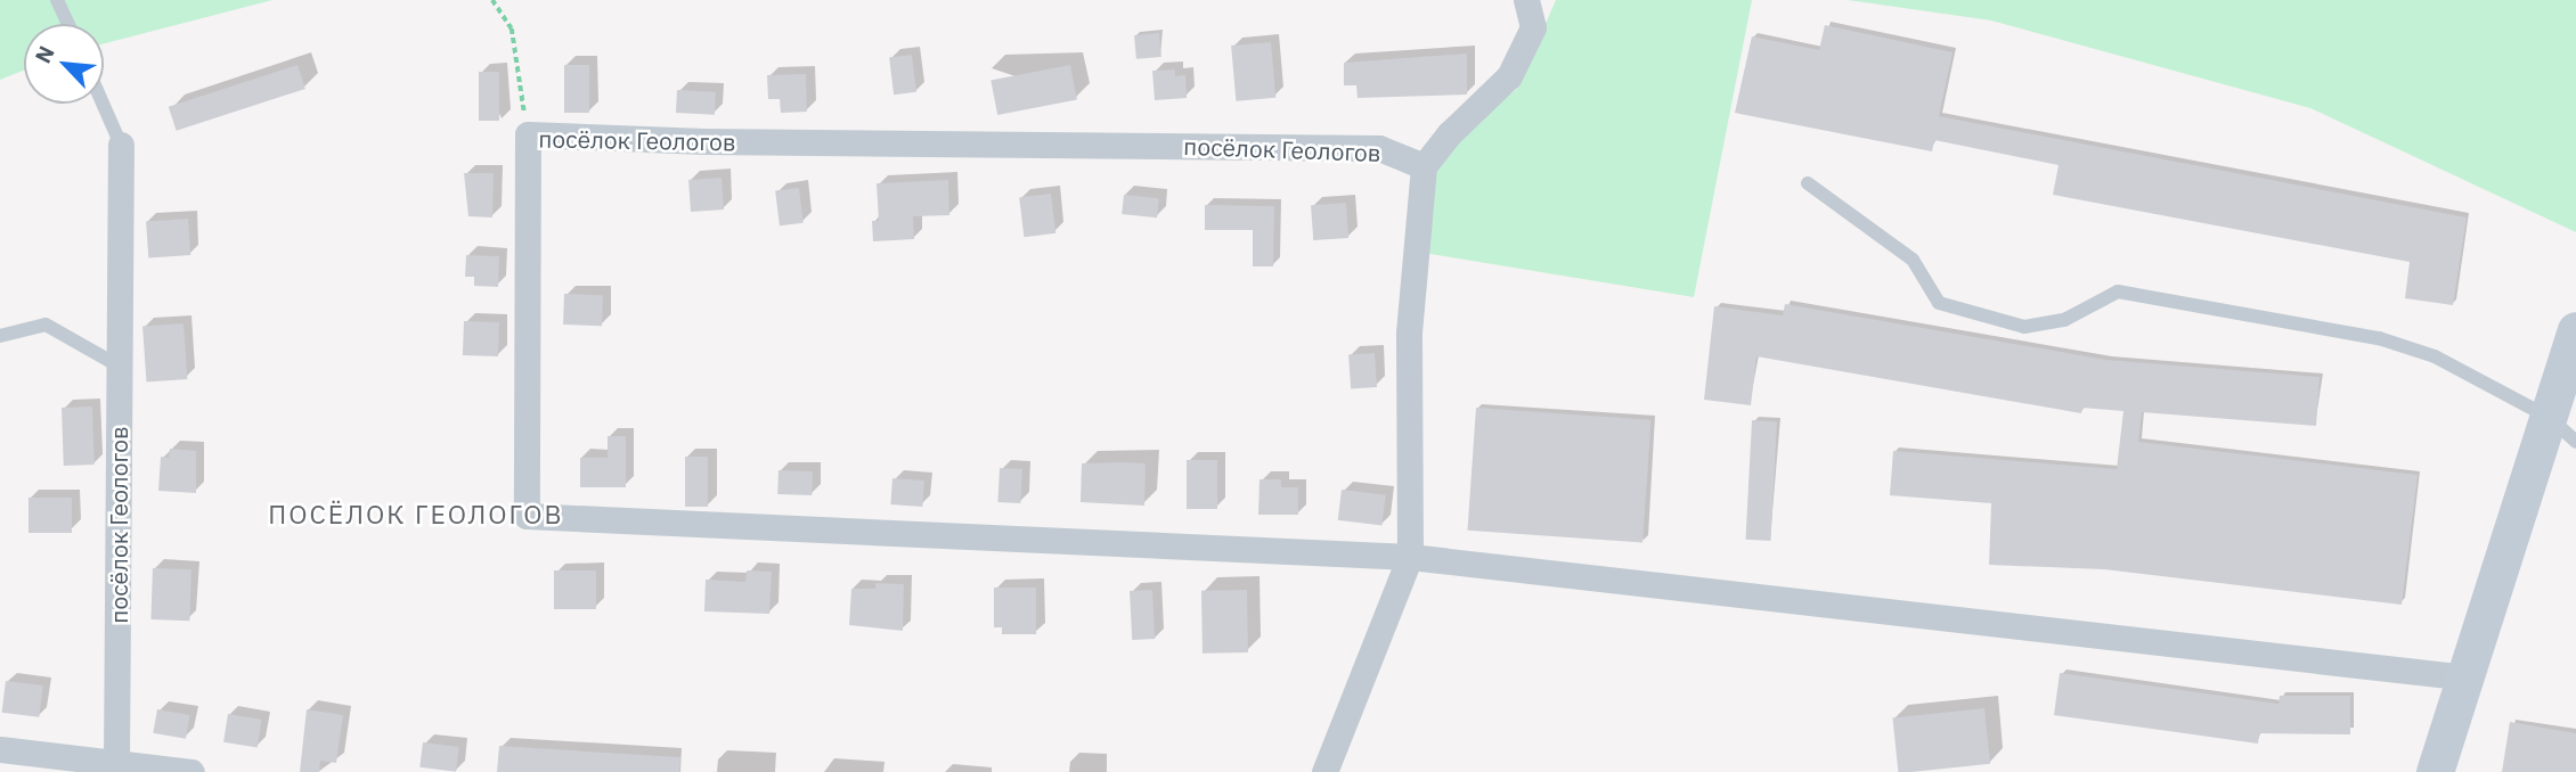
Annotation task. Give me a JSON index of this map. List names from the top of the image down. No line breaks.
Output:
{"streets":{"street":["посёлок Геологов"]},"districts":["ПОСЁЛОК ГЕОЛОГОВ"],"north":"top left"}
